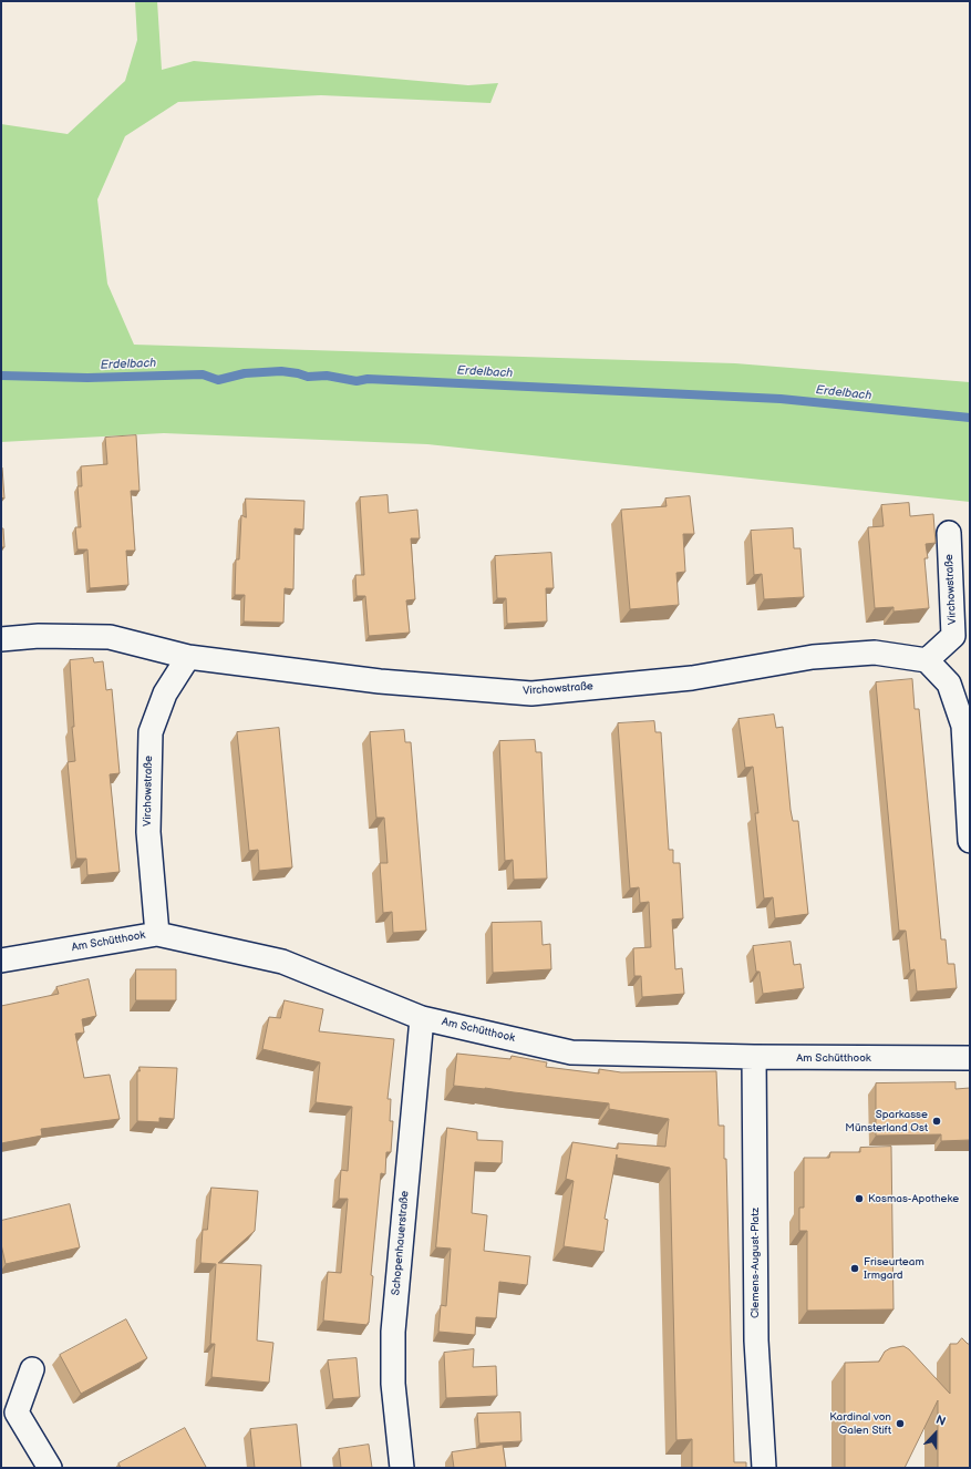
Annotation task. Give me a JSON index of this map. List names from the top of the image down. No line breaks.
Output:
{"streets":{"street":["Virchowstraße","Am Schütthook","Schopenhauerstraße","Clemens-August-Platz"]},"crossings":[["Virchowstraße","Am Schütthook"],["Am Schütthook","Schopenhauerstraße"],["Am Schütthook","Clemens-August-Platz"]],"water":["Erdelbach"],"places":["Sparkasse Münsterland Ost","Kosmas-Apotheke","Friseurteam Irmgard","Kardinal von Galen Stift"],"north":"top"}
